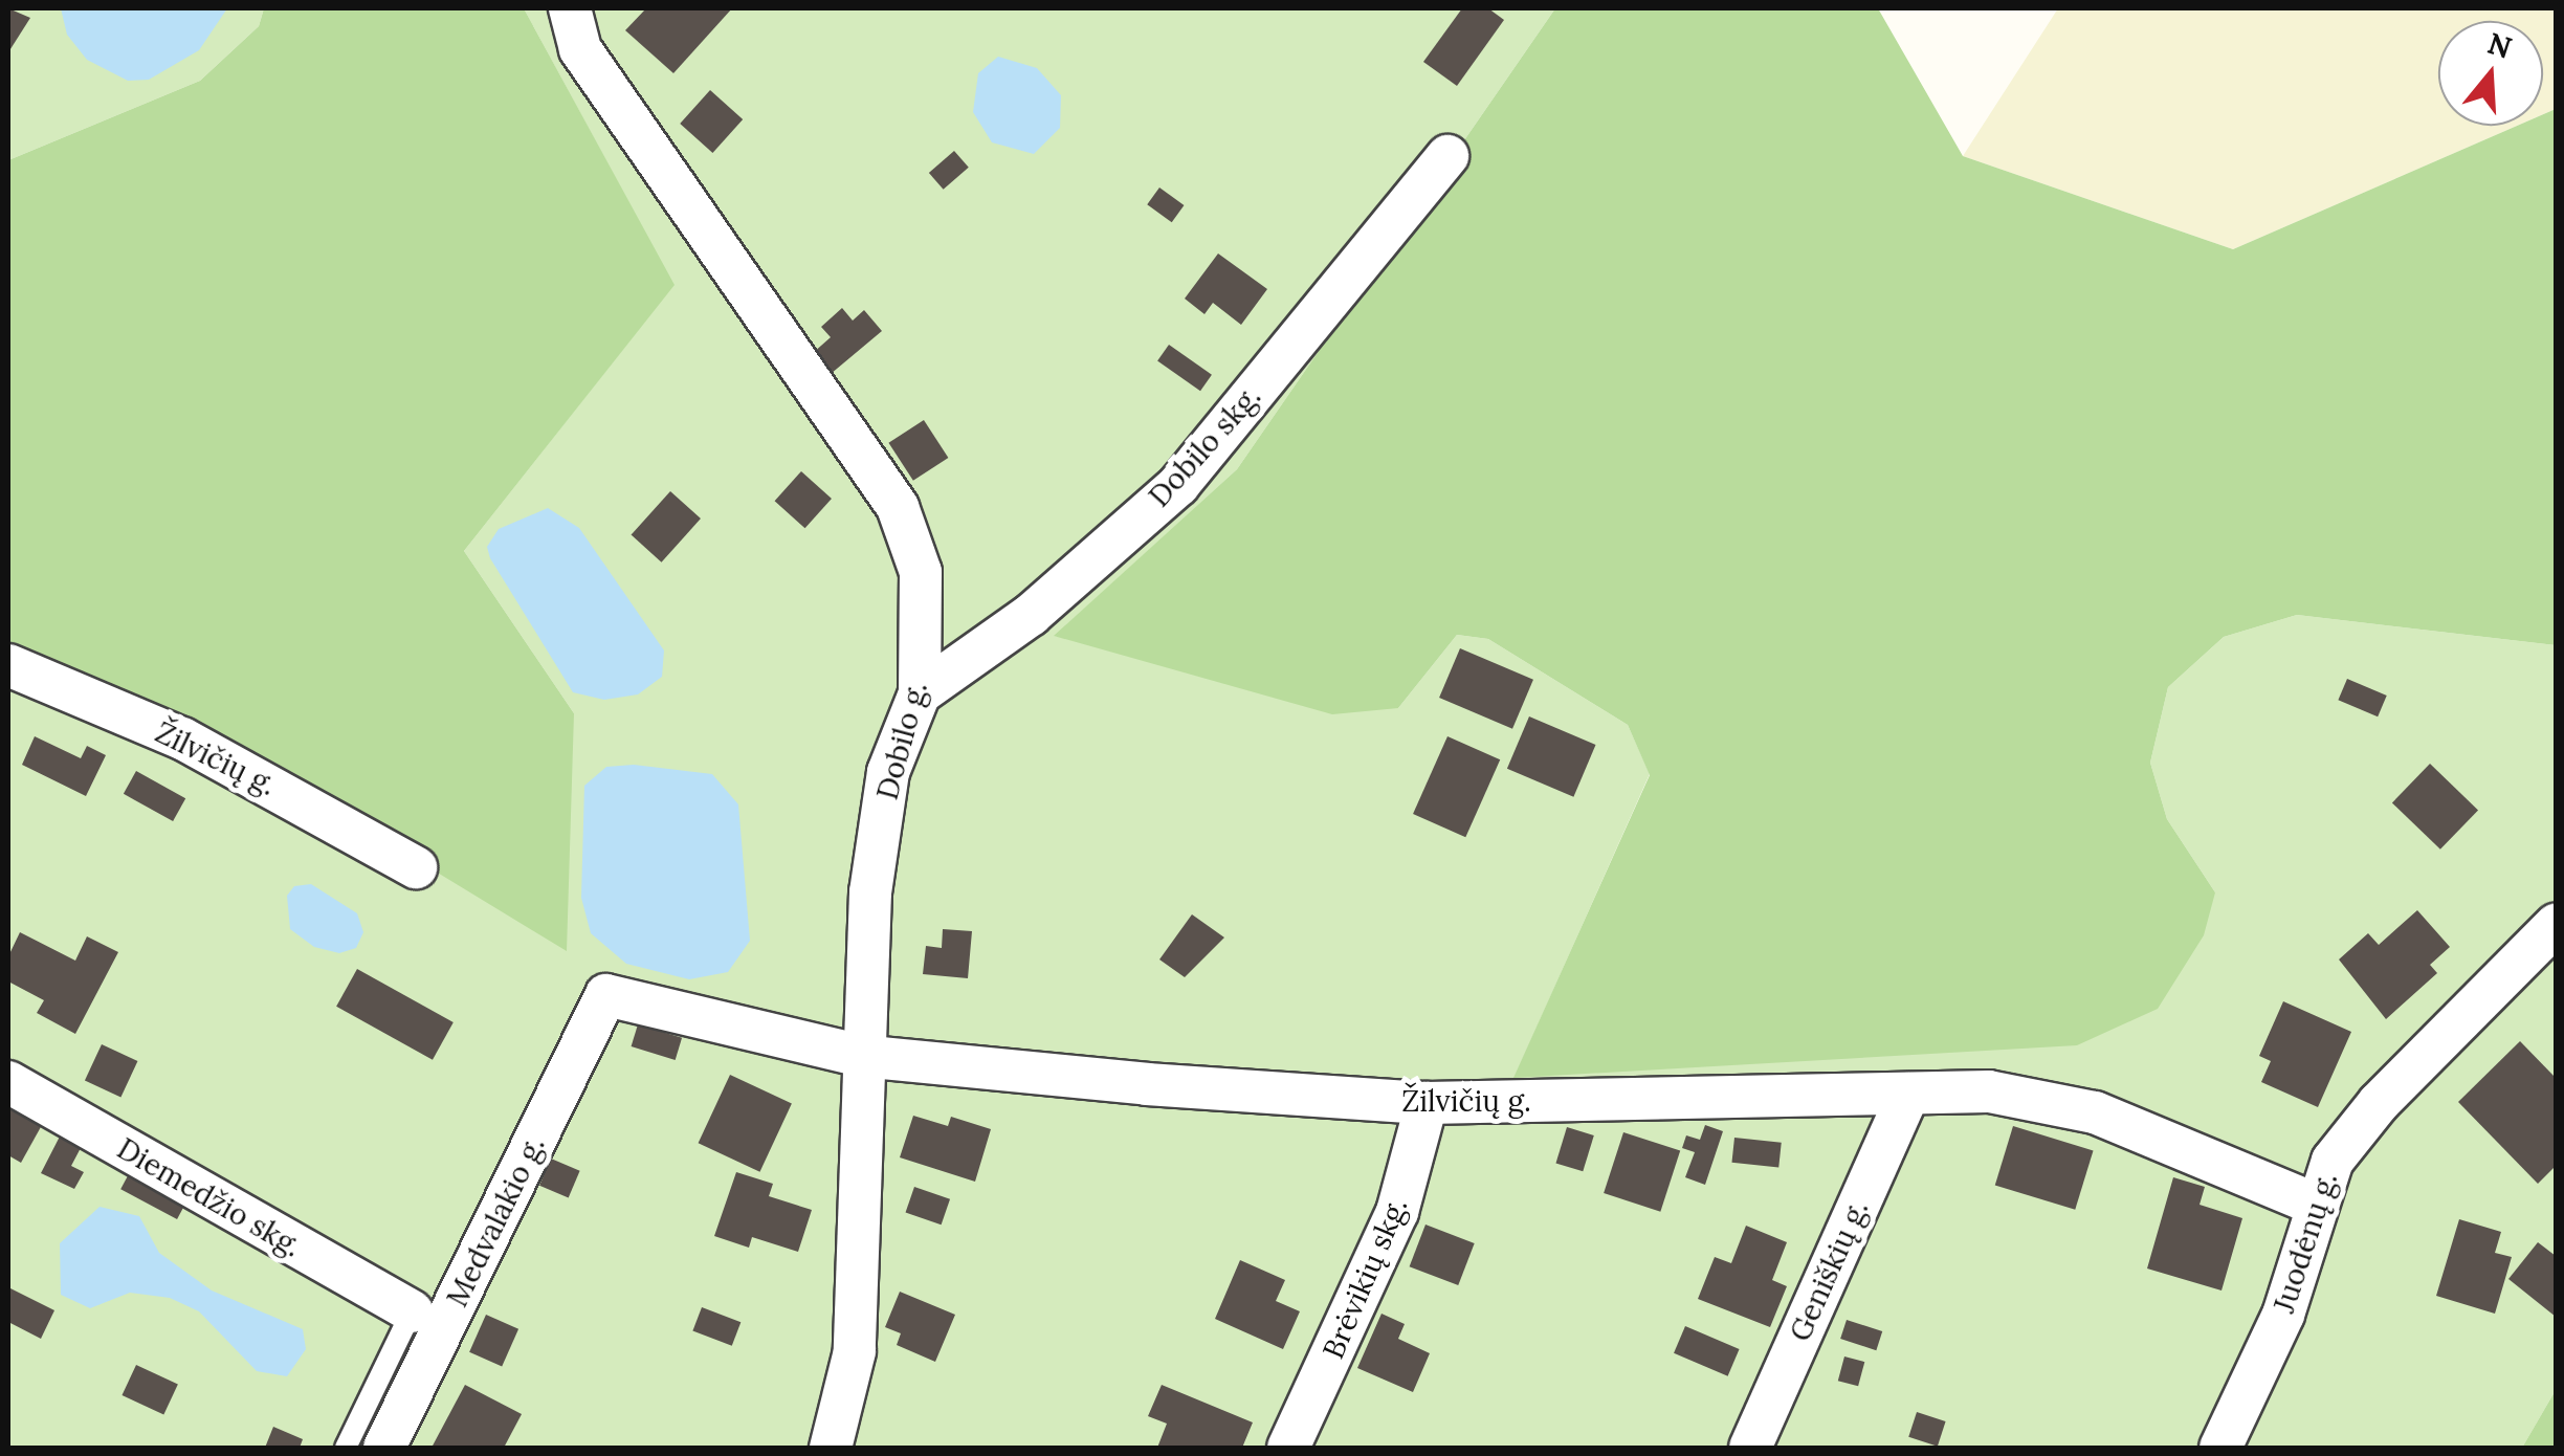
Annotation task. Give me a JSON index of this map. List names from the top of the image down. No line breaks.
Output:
{"streets":{"street":["Dobilo skg.","Dobilo g.","Žilvičių g.","Diemedžio skg.","Medvalakio g.","Juodėnų g.","Geniškių g.","Brėvikių skg."]},"crossings":[["Dobilo skg.","Dobilo g."],["Dobilo g.","Žilvičių g."],["Žilvičių g.","Medvalakio g."],["Žilvičių g.","Juodėnų g."],["Žilvičių g.","Geniškių g."],["Žilvičių g.","Brėvikių skg."]],"north":"top"}
